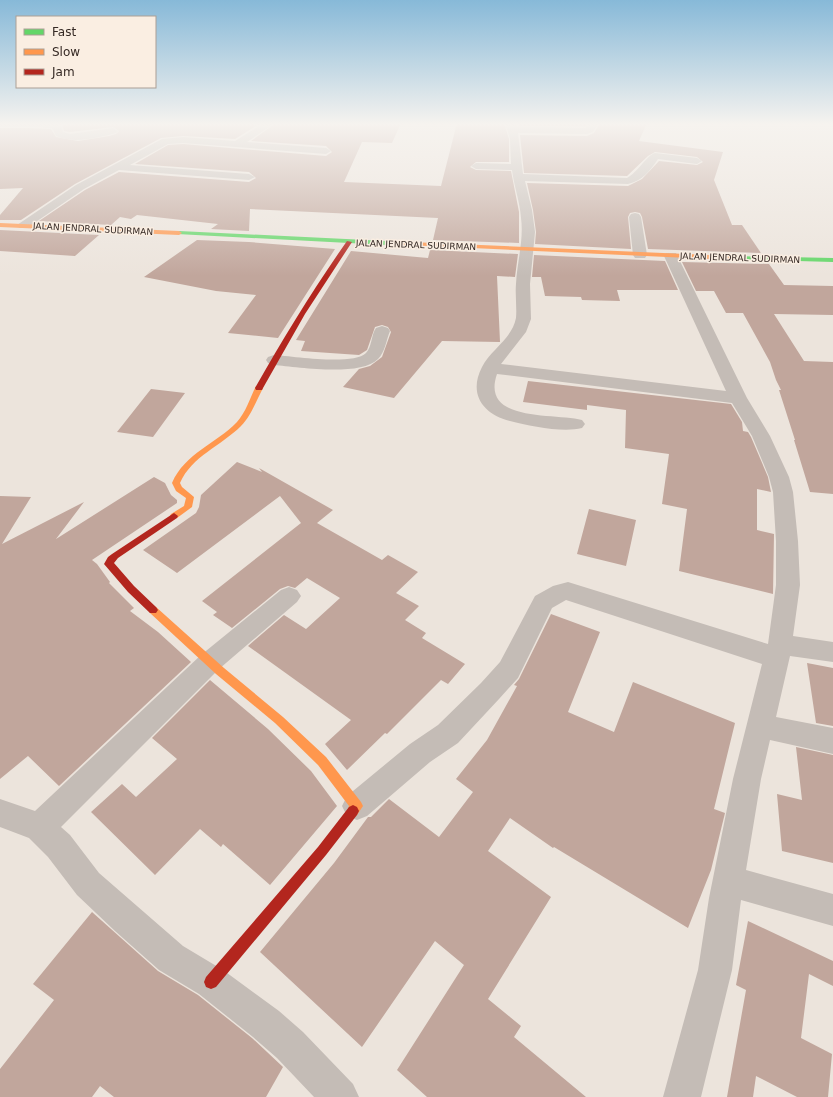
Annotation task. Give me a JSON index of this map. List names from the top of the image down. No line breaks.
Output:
{"streets":{"street":["JALAN JENDRAL SUDIRMAN"]},"legend":["Fast","Slow","Jam"]}
